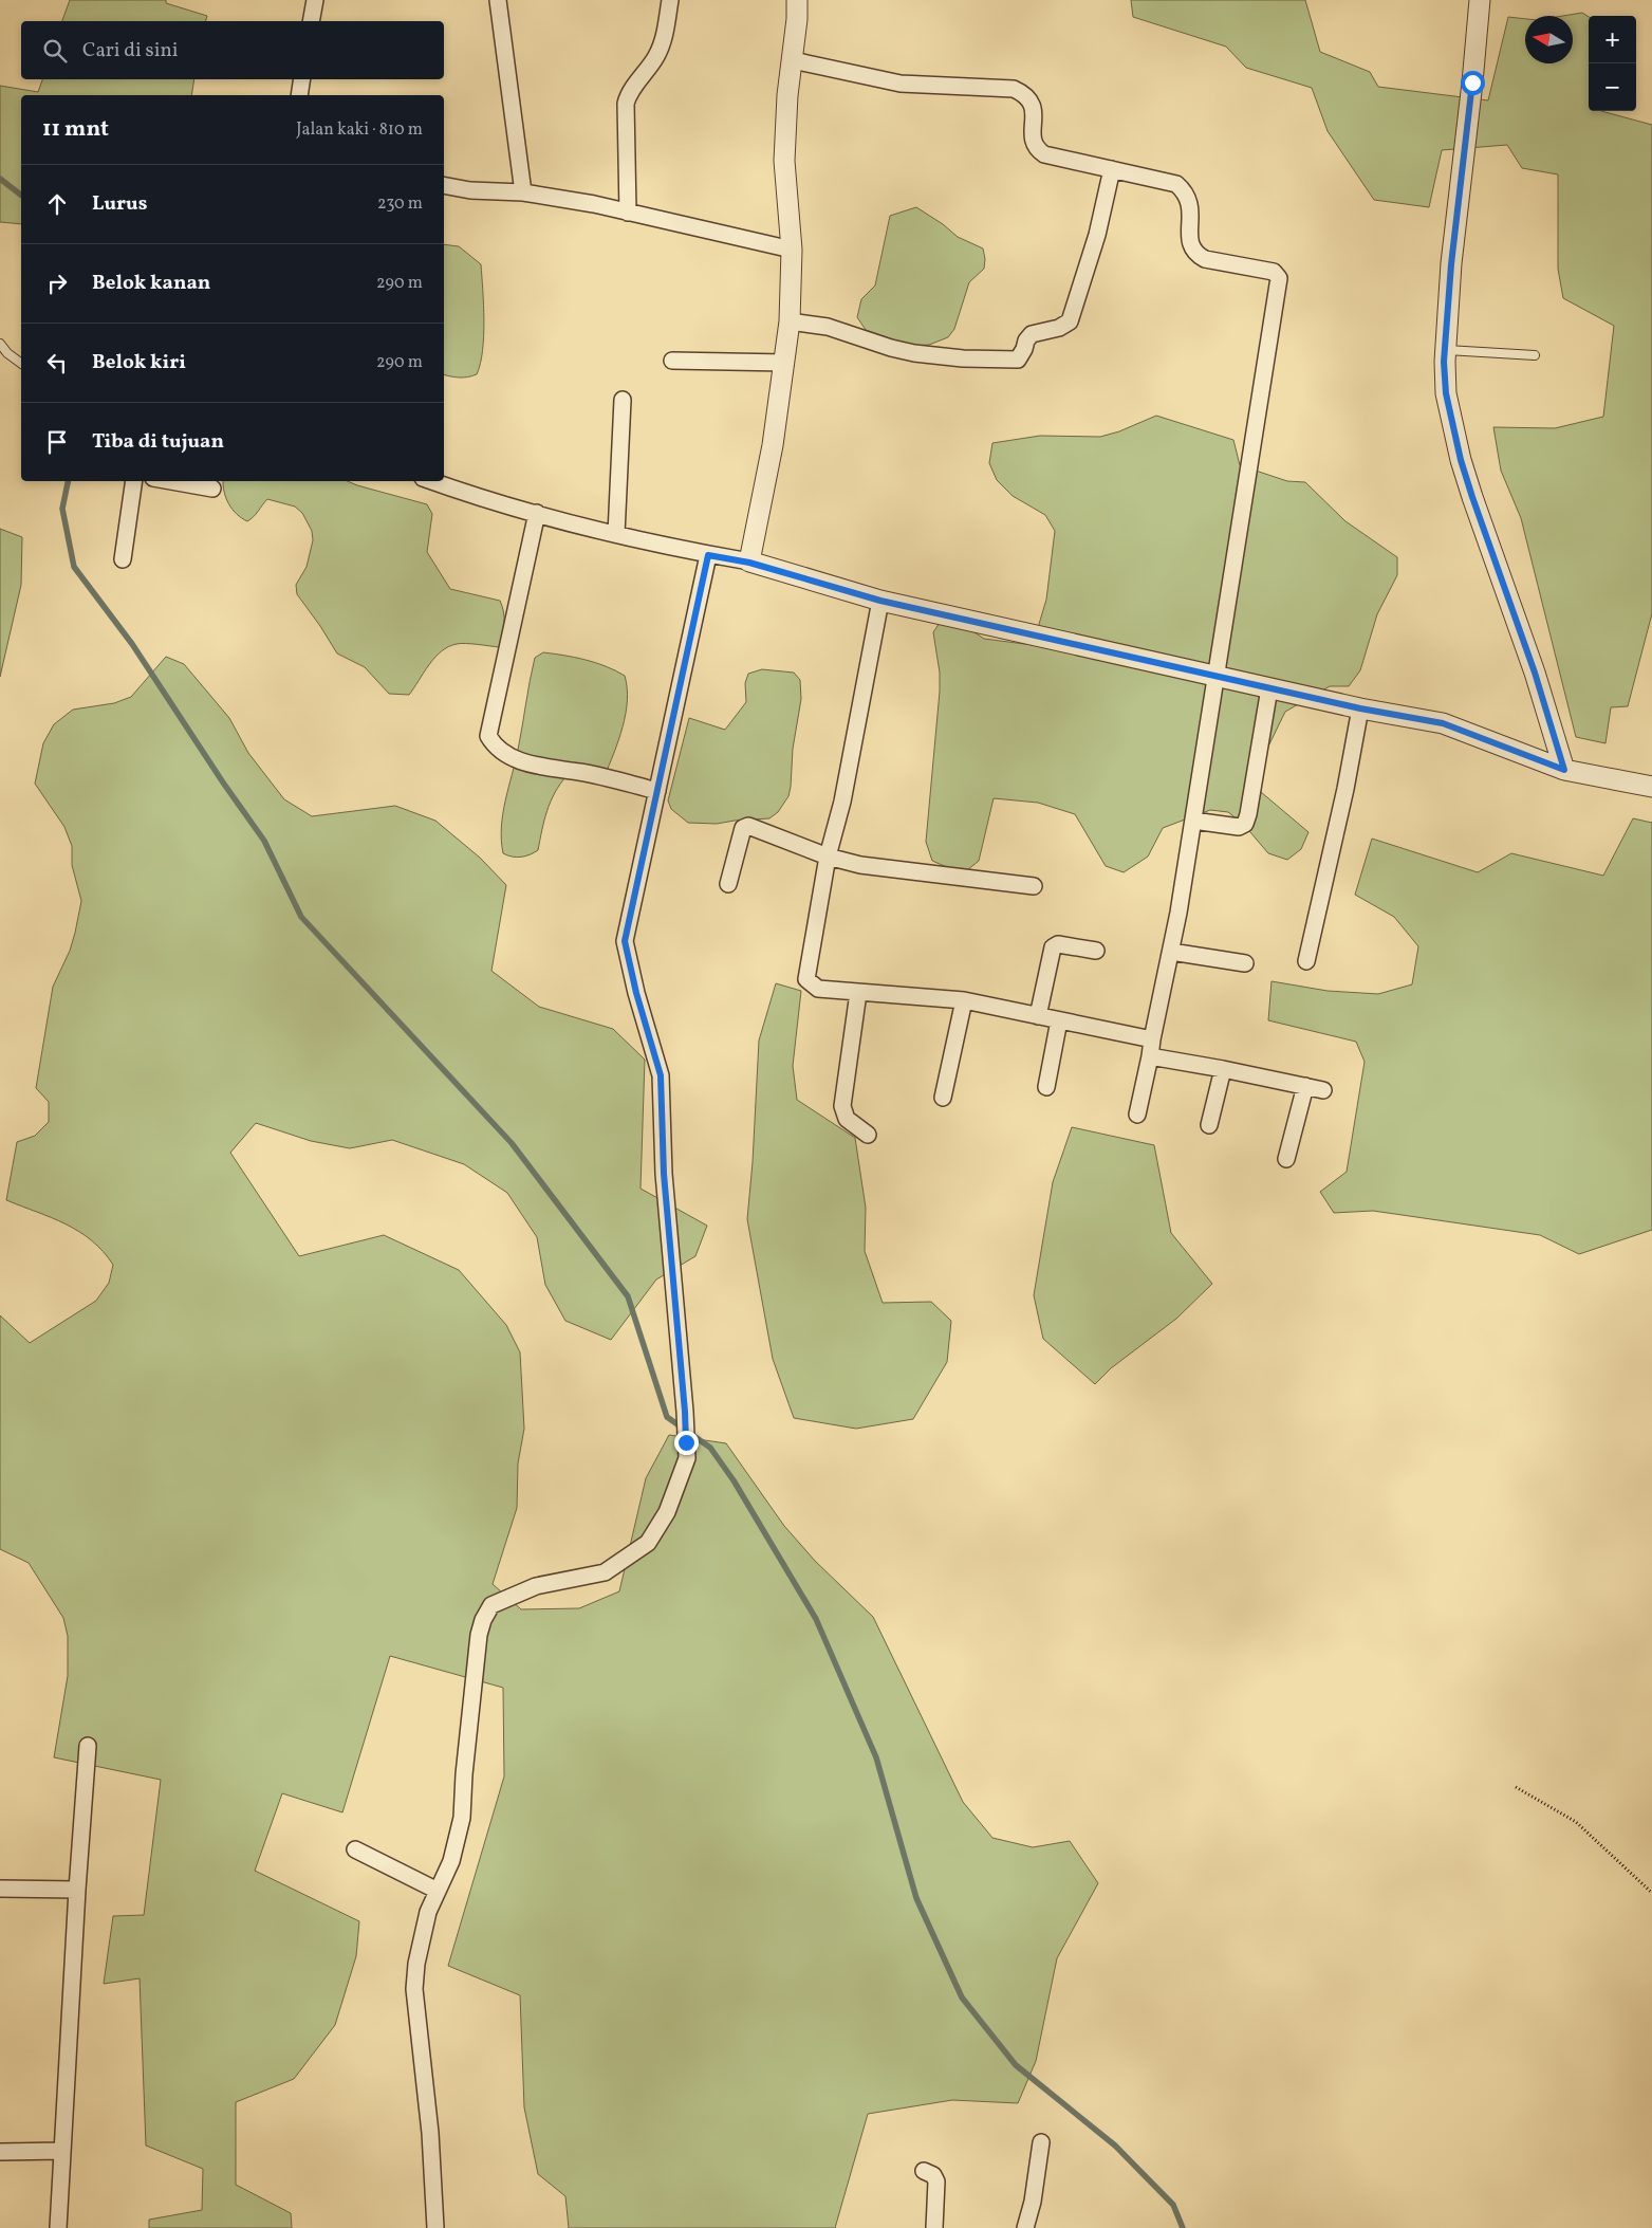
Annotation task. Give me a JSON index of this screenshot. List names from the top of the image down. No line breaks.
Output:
{"north":"left","page":{"map_buttons":["+","−"],"search":"Cari di sini","heading":["11 mnt","Jalan kaki · 810 m"],"list":[["Lurus","230 m"],["Belok kanan","290 m"],["Belok kiri","290 m"],"Tiba di tujuan"]}}
